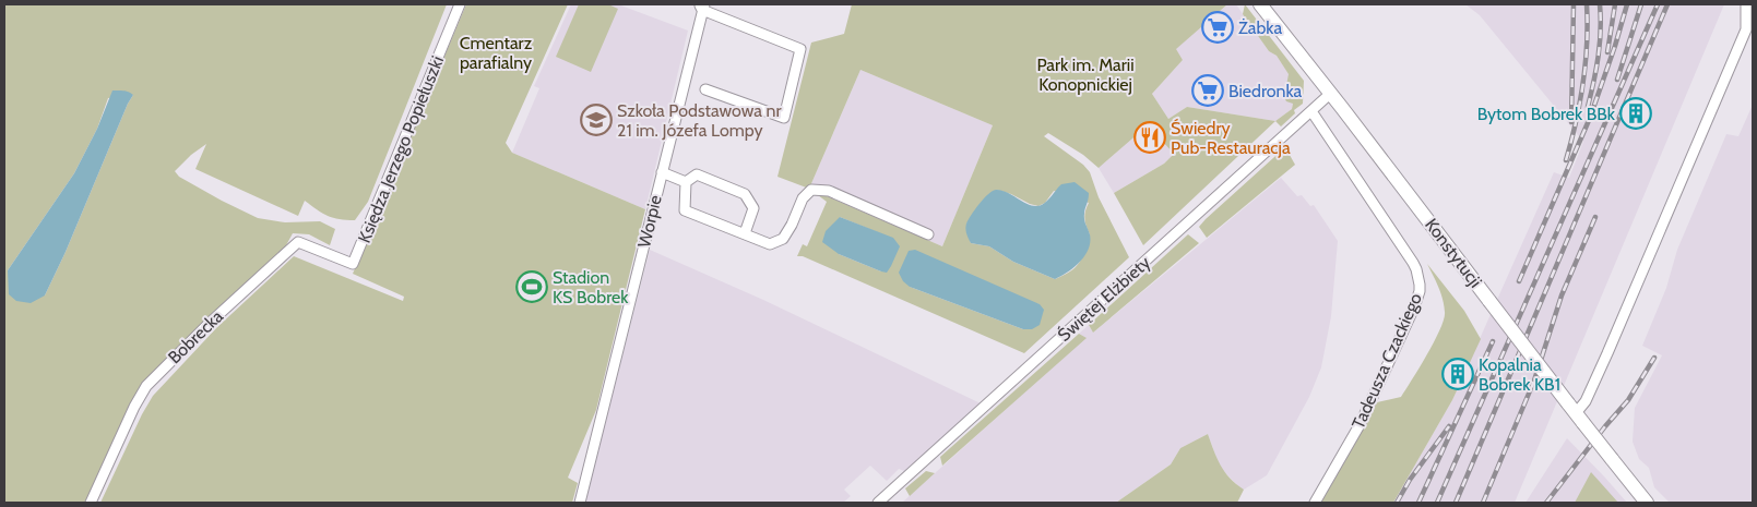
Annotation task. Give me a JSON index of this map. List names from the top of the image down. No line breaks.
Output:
{"streets":{"street":["Księdza Jerzego Popiełuszki","Worpie","Konstytucji","Świętej Elżbiety","Bobrecka","Tadeusza Czackiego"]},"crossings":[["Księdza Jerzego Popiełuszki","Bobrecka"],["Konstytucji","Świętej Elżbiety"],["Świętej Elżbiety","Tadeusza Czackiego"]],"parks":["Cmentarz parafialny","Park im. Marii Konopnickiej"],"places":{"supermarket":["Żabka","Biedronka"],"building":["Bytom Bobrek BBk","Kopalnia Bobrek KB1"],"school or university":["Szkoła Podstawowa nr 21 im. Józefa Lompy"],"restaurant":["Świedry Pub-Restauracja"],"sports":["Stadion KS Bobrek"]}}
